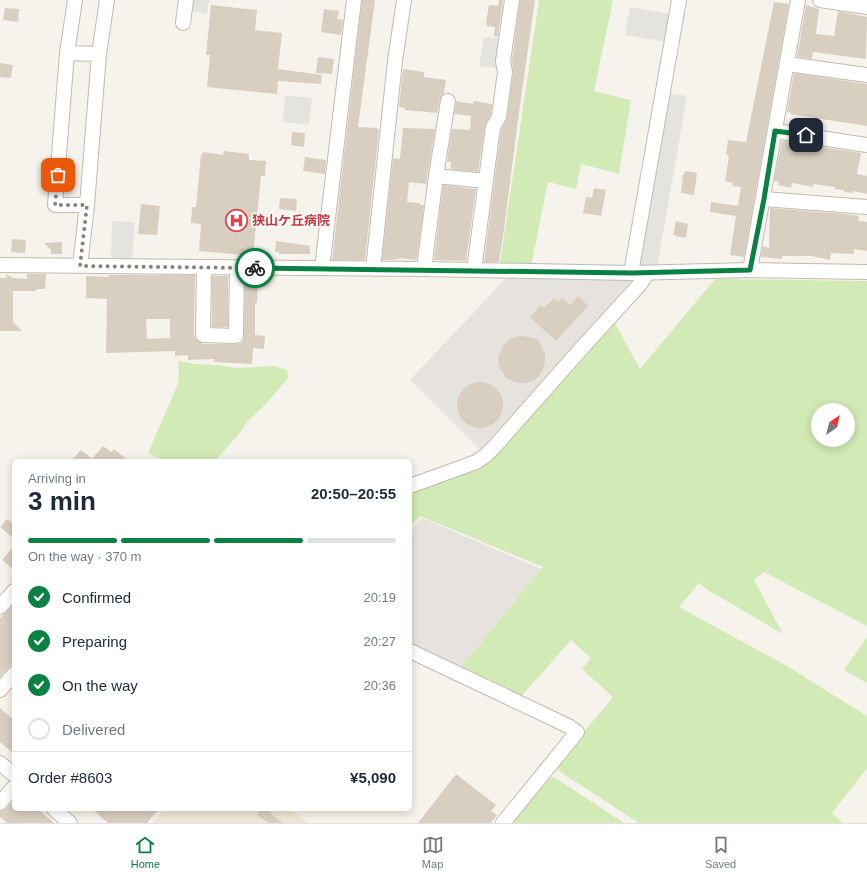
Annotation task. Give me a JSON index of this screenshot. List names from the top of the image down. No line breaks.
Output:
{"places":{"hospital":["狭山ケ丘病院"]},"north":"top right","page":{"heading":["3 min","Arriving in","20:50–20:55"],"panel":["Order #8603","¥5,090"],"bar":"On the way · 370 m","list":[["Confirmed","20:19"],["Preparing","20:27"],["On the way","20:36"],"Delivered"],"tabs":["Home","Map","Saved"]}}
